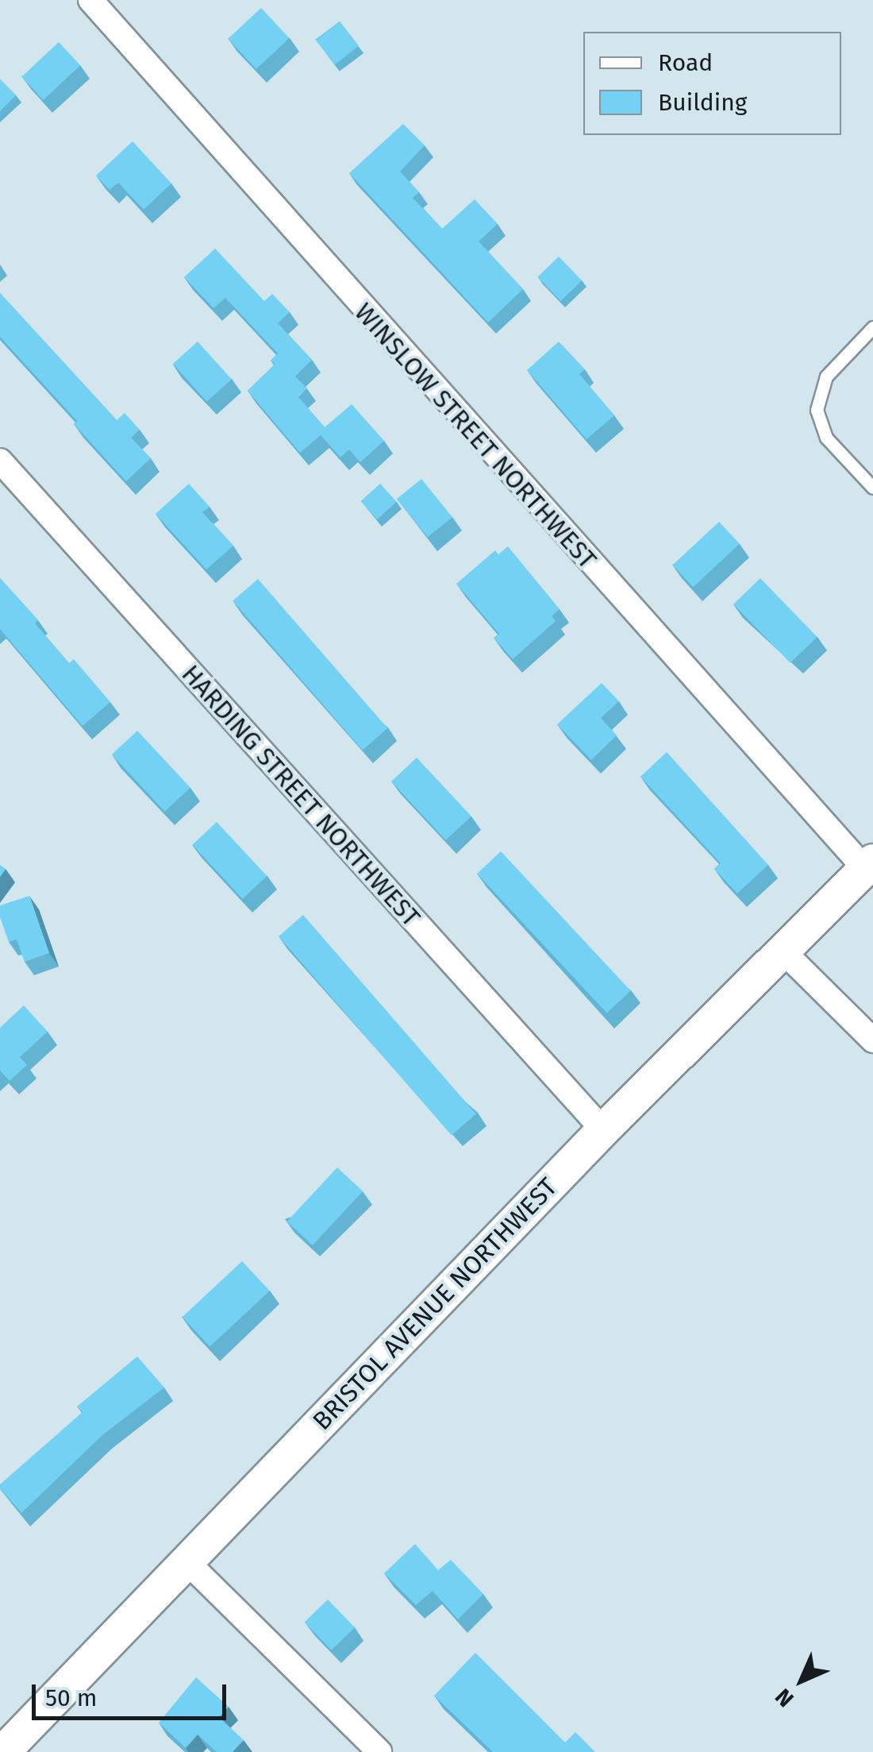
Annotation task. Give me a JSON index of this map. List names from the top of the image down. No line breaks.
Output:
{"streets":{"street":["WINSLOW STREET NORTHWEST","HARDING STREET NORTHWEST","BRISTOL AVENUE NORTHWEST"]},"crossings":[["WINSLOW STREET NORTHWEST","BRISTOL AVENUE NORTHWEST"],["HARDING STREET NORTHWEST","BRISTOL AVENUE NORTHWEST"]],"legend":["Road","Building"],"scale_bar":"50 m","north":"bottom left"}
